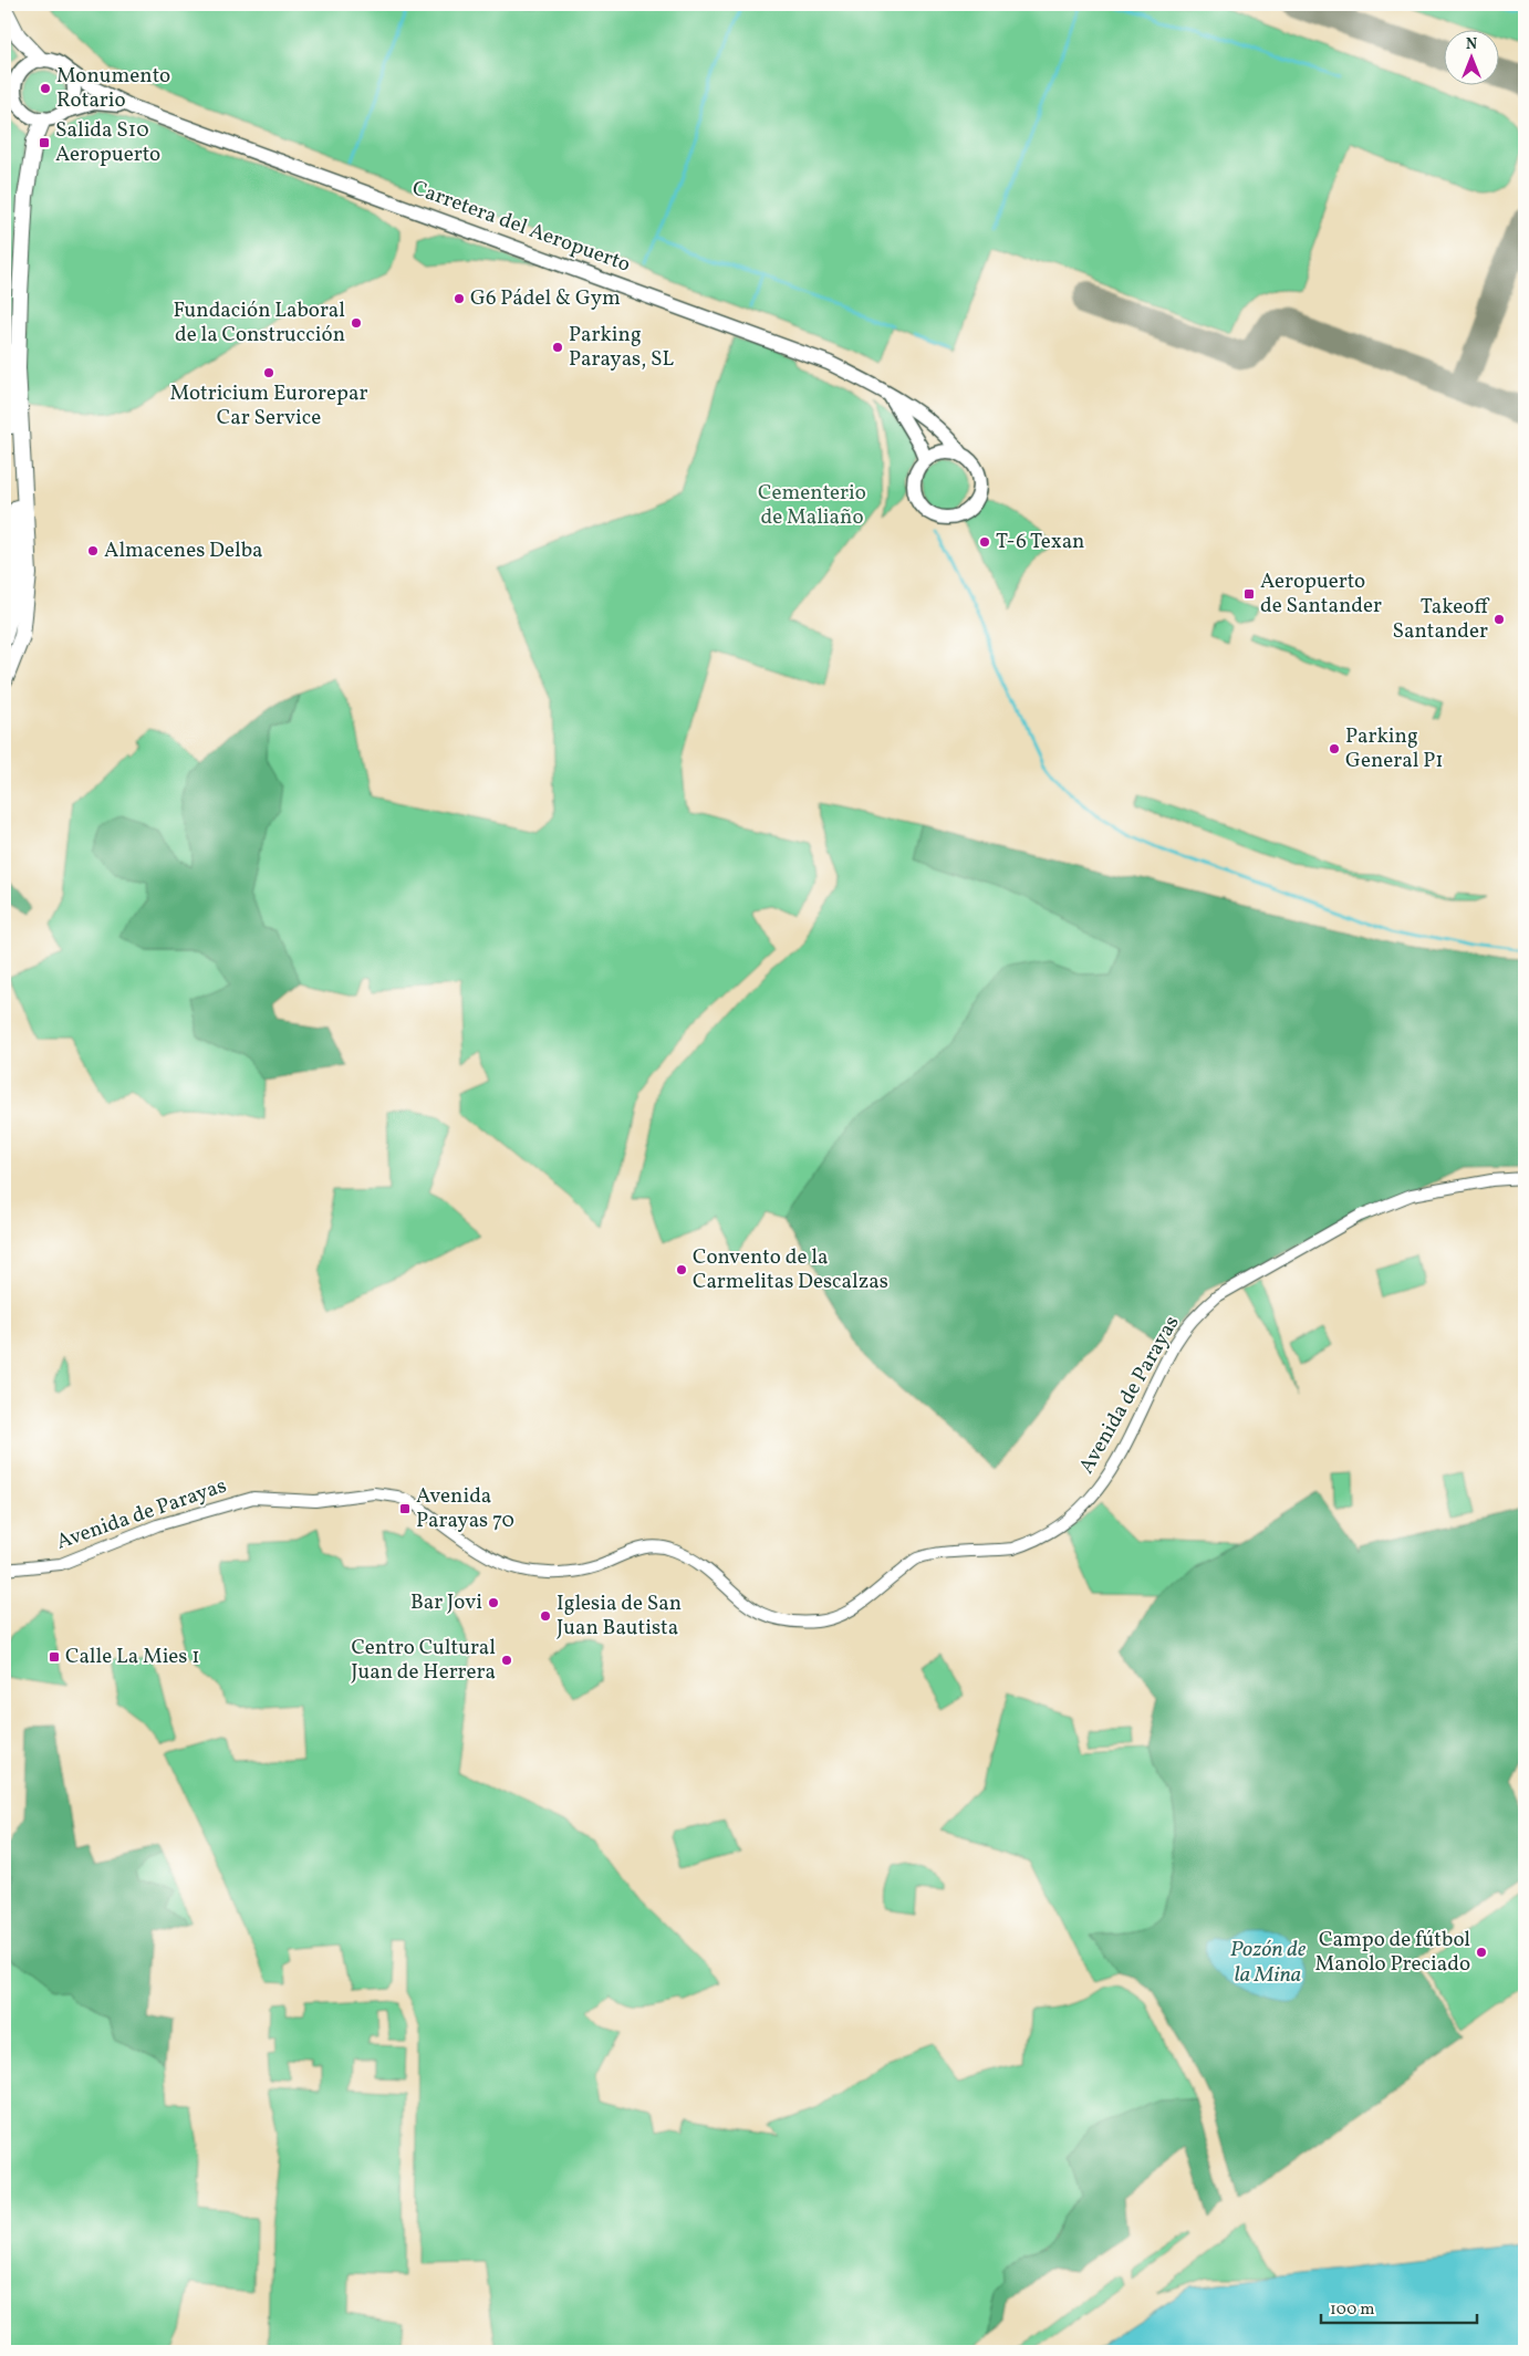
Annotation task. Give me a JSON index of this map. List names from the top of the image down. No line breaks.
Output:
{"streets":{"highway":["Carretera del Aeropuerto"],"street":["Avenida de Parayas"]},"water":["Pozón de la Mina"],"parks":["Cementerio de Maliaño"],"places":{"other":["Monumento Rotario","G6 Pádel & Gym","Fundación Laboral de la Construcción","Parking Parayas, SL","Motricium Eurorepar Car Service","T-6 Texan","Almacenes Delba","Takeoff Santander","Parking General P1","Convento de la Carmelitas Descalzas","Bar Jovi","Iglesia de San Juan Bautista","Centro Cultural Juan de Herrera","Campo de fútbol Manolo Preciado"],"transit":["Salida S10 Aeropuerto","Aeropuerto de Santander","Avenida Parayas 70","Calle La Mies 1"]},"scale_bar":"100 m","north":"top"}
